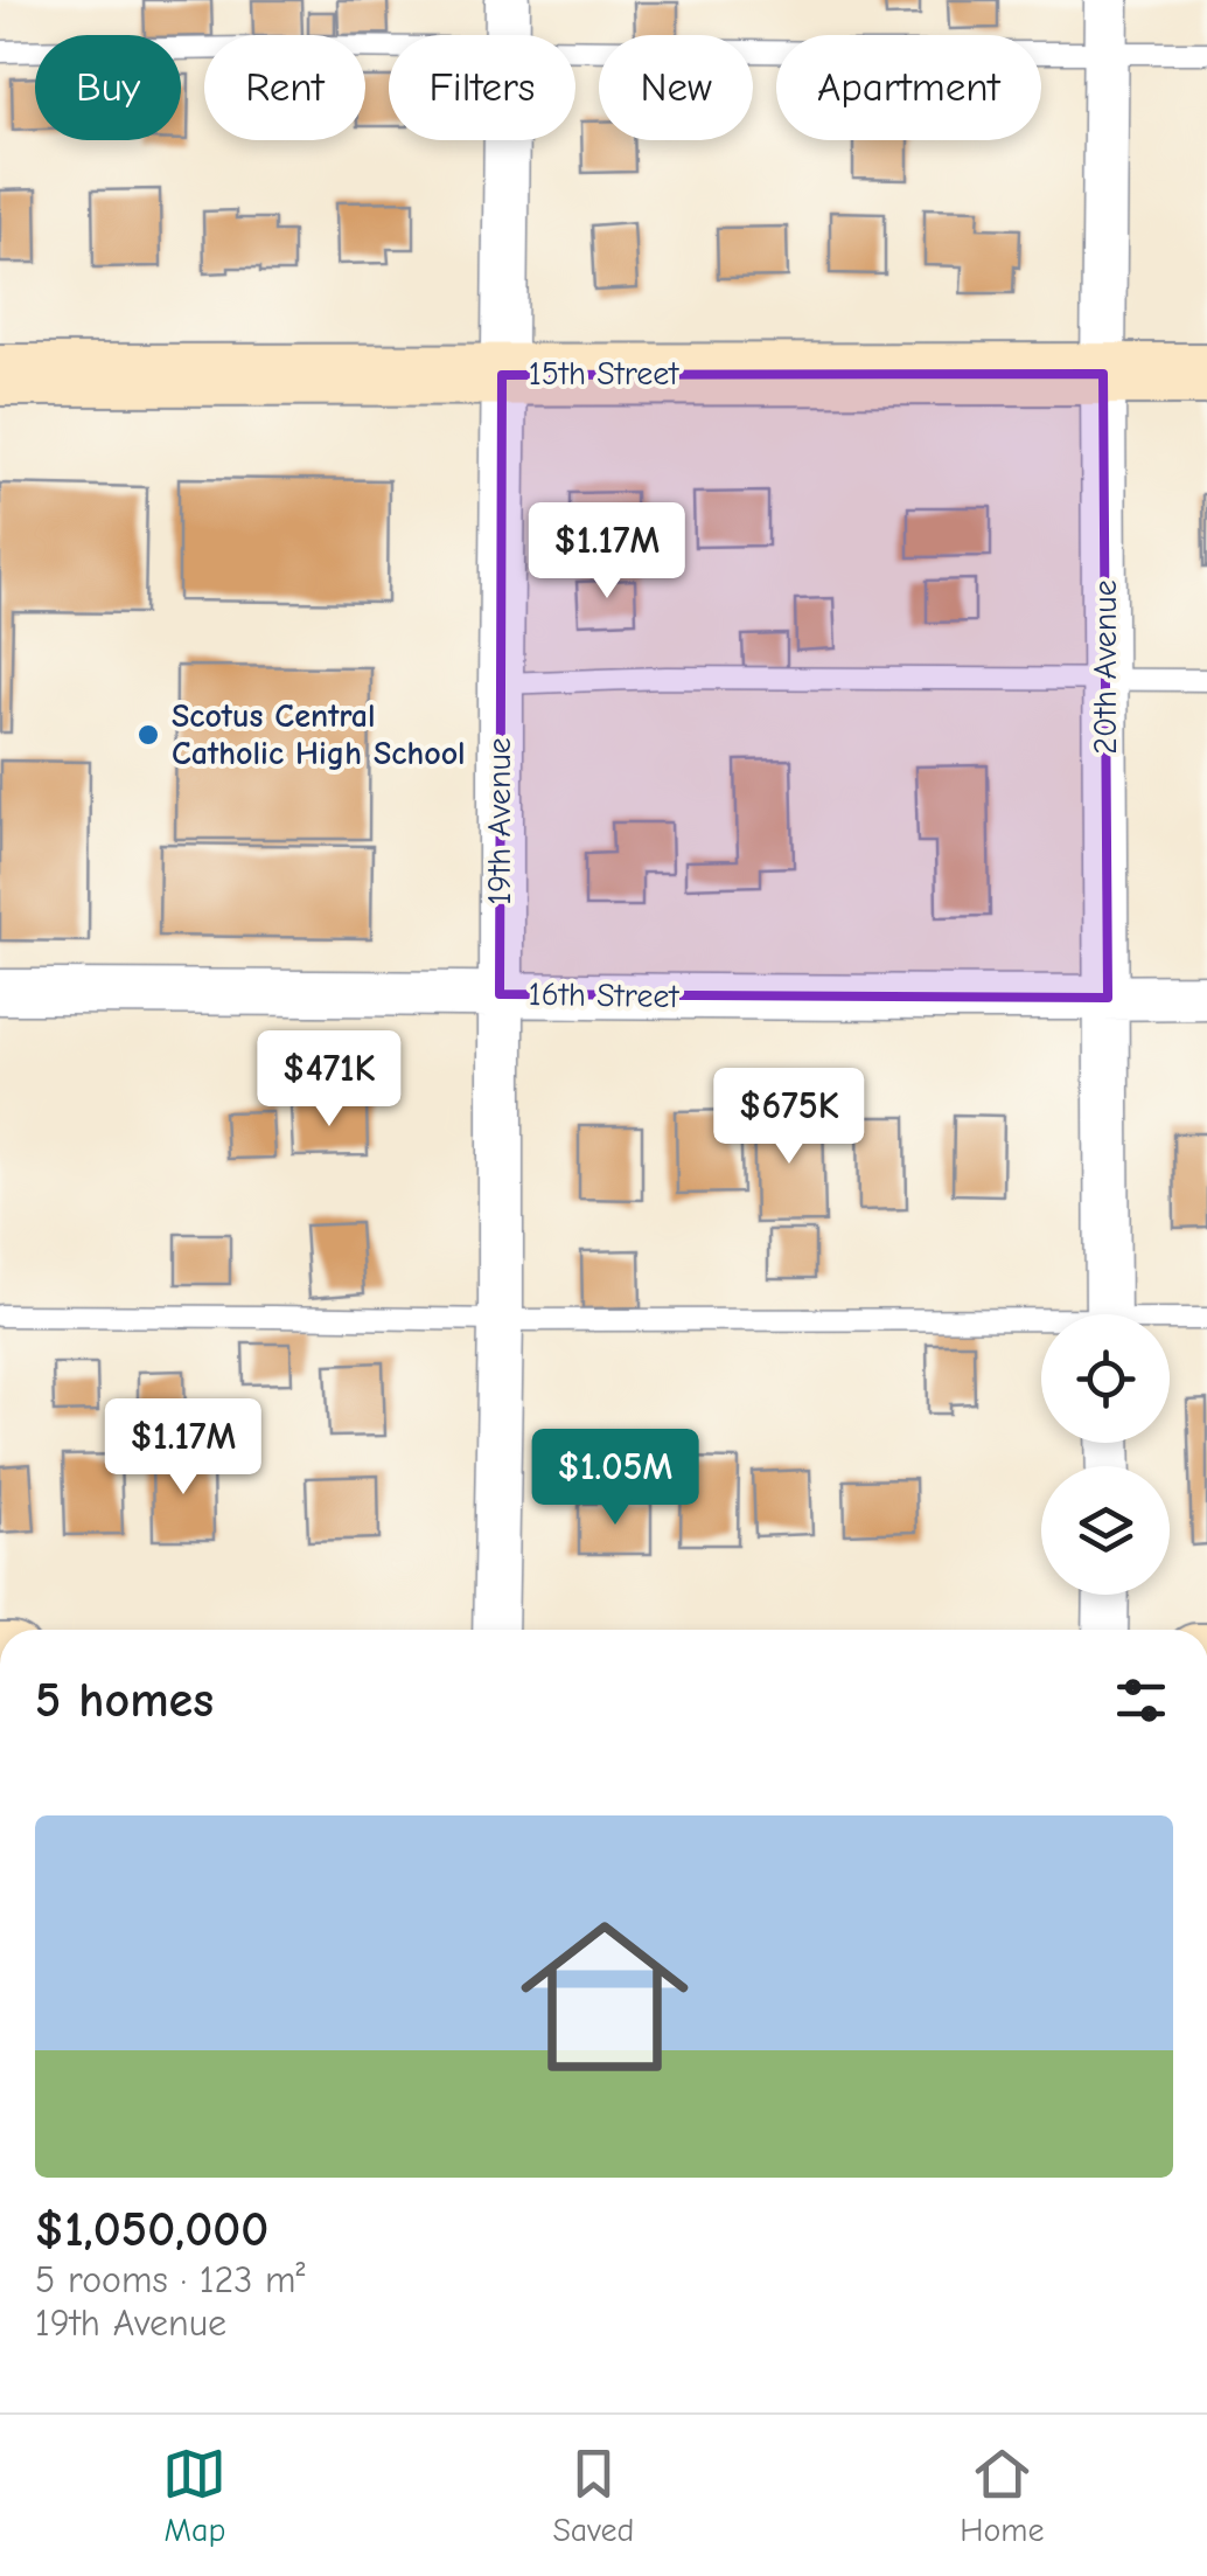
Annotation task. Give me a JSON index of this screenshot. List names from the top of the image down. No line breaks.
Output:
{"streets":{"street":["15th Street","20th Avenue","19th Avenue","16th Street"]},"crossings":[["15th Street","20th Avenue"],["15th Street","19th Avenue"],["20th Avenue","16th Street"],["19th Avenue","16th Street"]],"places":["Scotus Central Catholic High School"],"page":{"chip":["Buy","Rent","Filters","New","Apartment"],"price":["$1.17M","$471K","$675K","$1.17M","$1.05M"],"heading":"5 homes","list":[{"name":"$1,050,000","note":"5 rooms · 123 m² · 19th Avenue"}],"tabs":["Map","Saved","Home"]}}
